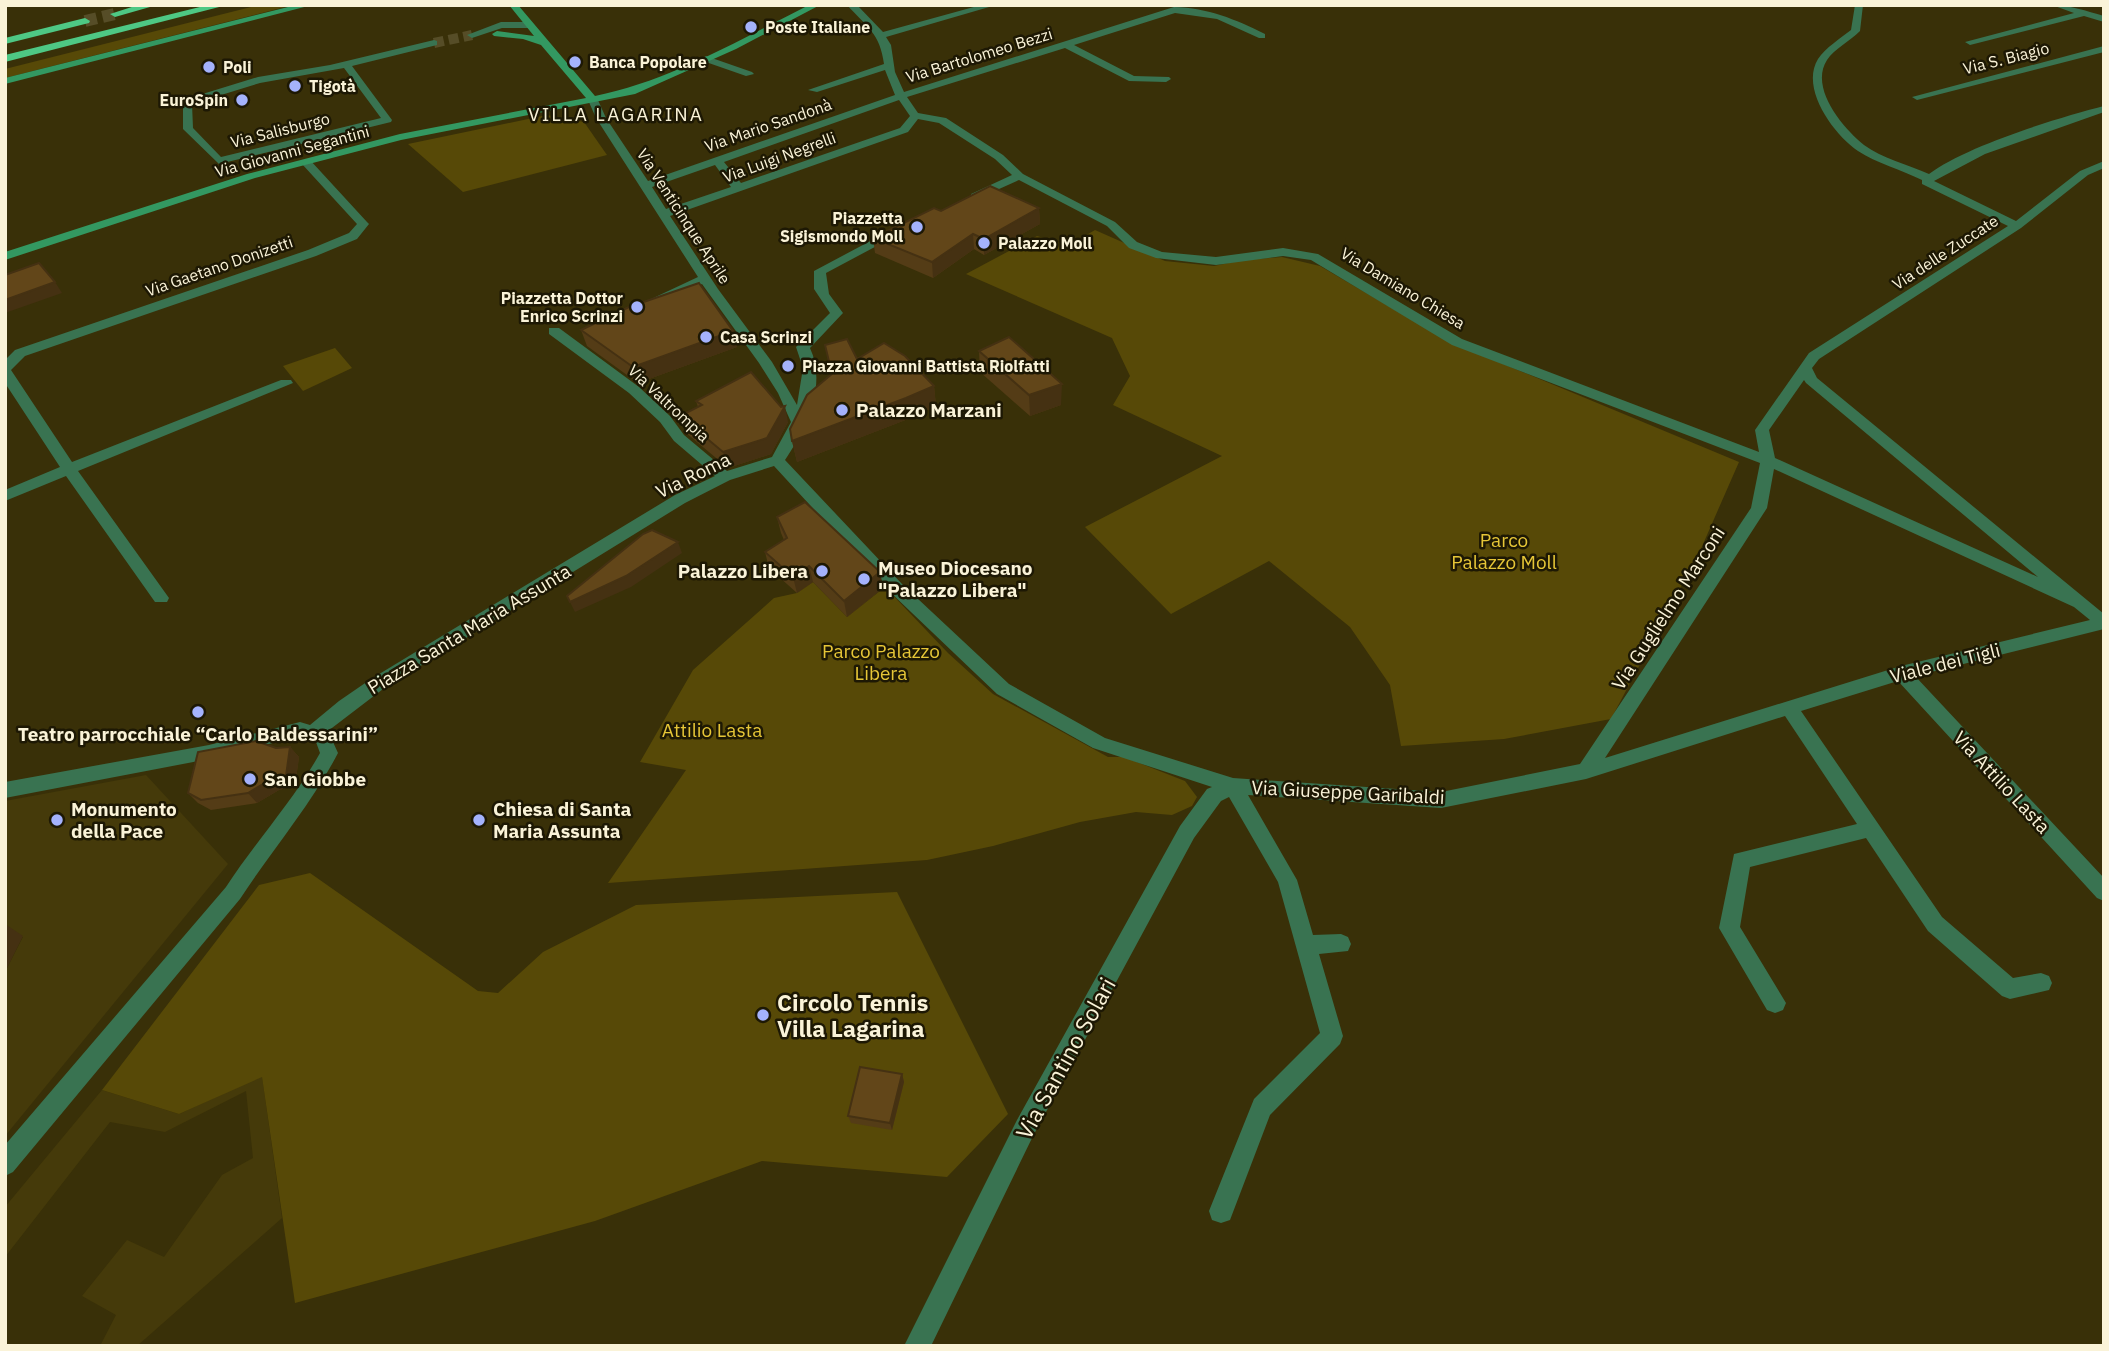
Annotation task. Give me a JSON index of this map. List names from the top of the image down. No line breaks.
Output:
{"streets":{"main road":["Via Giovanni Segantini"],"street":["Via Bartolomeo Bezzi","Via S. Biagio","Via Mario Sandonà","Via Salisburgo","Via Luigi Negrelli","Via Venticinque Aprile","Via delle Zuccate","Via Gaetano Donizetti","Via Damiano Chiesa","Via Valtrompia","Via Roma","Via Guglielmo Marconi","Piazza Santa Maria Assunta","Viale dei Tigli","Via Attilio Lasta","Via Giuseppe Garibaldi","Via Santino Solari"]},"crossings":[["Via Bartolomeo Bezzi","Via Mario Sandonà"],["Via Mario Sandonà","Via Venticinque Aprile"],["Via Giovanni Segantini","Via Venticinque Aprile"],["Via Giovanni Segantini","Via Gaetano Donizetti"],["Via Luigi Negrelli","Via Venticinque Aprile"],["Via Luigi Negrelli","Via Damiano Chiesa"],["Via delle Zuccate","Via Guglielmo Marconi"],["Via Damiano Chiesa","Via Guglielmo Marconi"],["Via Valtrompia","Via Roma"],["Via Roma","Piazza Santa Maria Assunta"],["Via Roma","Via Giuseppe Garibaldi"],["Via Guglielmo Marconi","Viale dei Tigli"],["Via Guglielmo Marconi","Via Giuseppe Garibaldi"],["Viale dei Tigli","Via Attilio Lasta"],["Viale dei Tigli","Via Giuseppe Garibaldi"],["Via Giuseppe Garibaldi","Via Santino Solari"]],"districts":["VILLA LAGARINA"],"parks":["Parco Palazzo Moll","Parco Palazzo Libera","Attilio Lasta"],"places":["Poste Italiane","Banca Popolare","Poli","Tigotà","EuroSpin","Piazzetta Sigismondo Moll","Palazzo Moll","Piazzetta Dottor Enrico Scrinzi","Casa Scrinzi","Piazza Giovanni Battista Riolfatti","Palazzo Marzani","Palazzo Libera","Museo Diocesano \"Palazzo Libera\"","Teatro parrocchiale “Carlo Baldessarini”","San Giobbe","Monumento della Pace","Chiesa di Santa Maria Assunta","Circolo Tennis Villa Lagarina"]}
